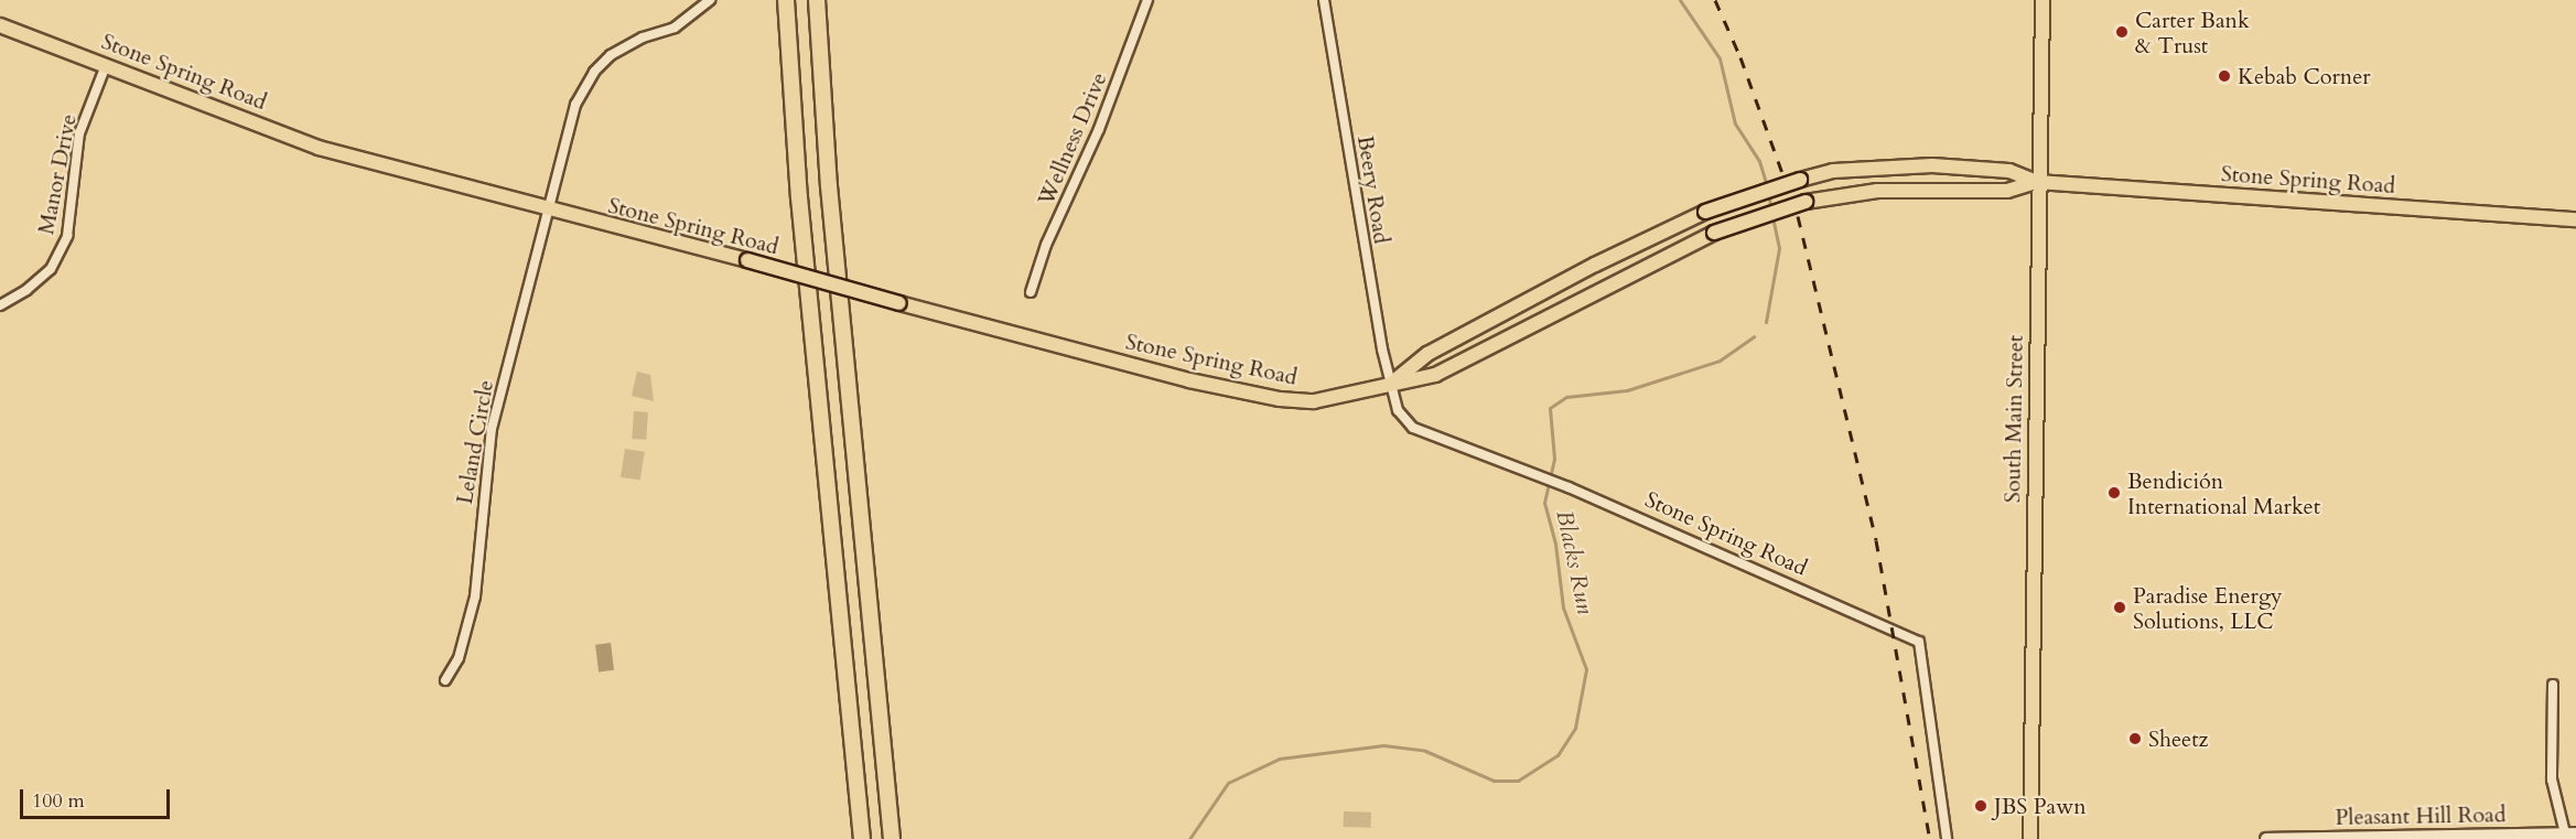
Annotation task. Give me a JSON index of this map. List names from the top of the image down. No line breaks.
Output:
{"streets":{"main road":["Stone Spring Road","South Main Street"],"street":["Wellness Drive","Manor Drive","Beery Road","Leland Circle","Pleasant Hill Road"]},"crossings":[["Stone Spring Road","Manor Drive"],["Stone Spring Road","Beery Road"],["Stone Spring Road","South Main Street"],["Stone Spring Road","Leland Circle"]],"water":["Blacks Run"],"places":["Carter Bank & Trust","Kebab Corner","Bendición International Market","Paradise Energy Solutions, LLC","Sheetz","JBS Pawn"],"scale_bar":"100 m"}
